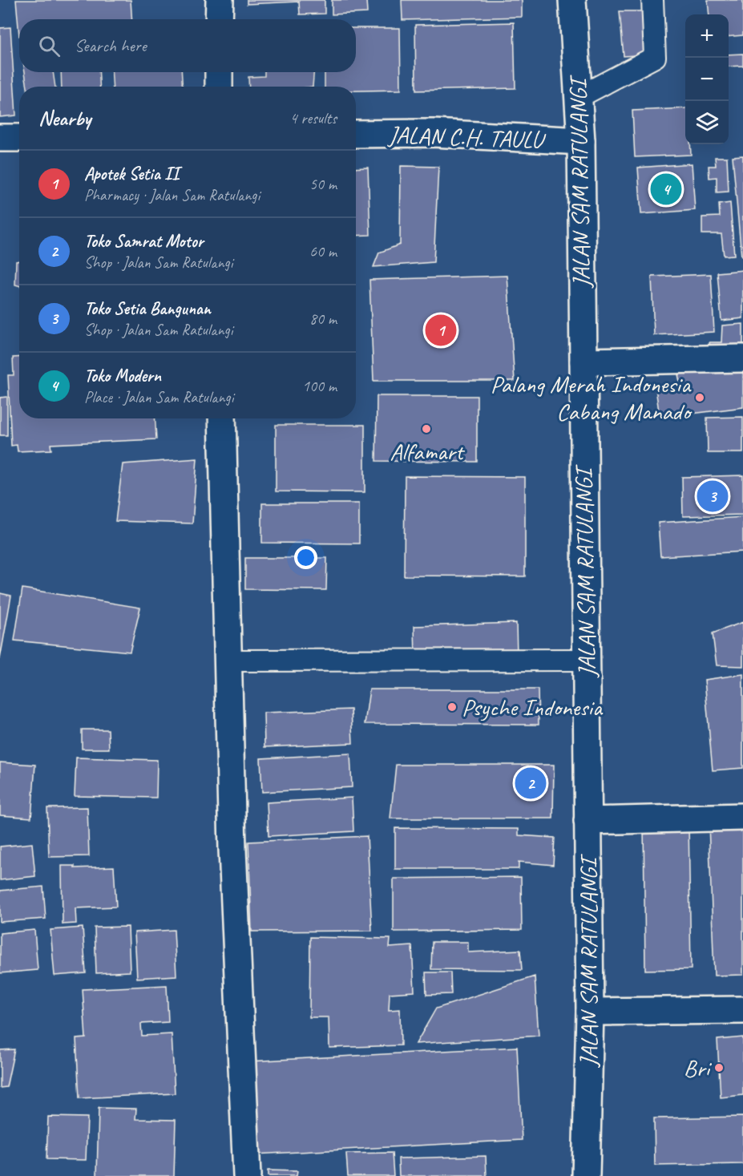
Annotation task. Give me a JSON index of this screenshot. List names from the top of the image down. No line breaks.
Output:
{"streets":{"street":["JALAN C.H. TAULU","JALAN SAM RATULANGI"]},"crossings":[["JALAN C.H. TAULU","JALAN SAM RATULANGI"]],"places":["Palang Merah Indonesia Cabang Manado","Alfamart","Psyche Indonesia","Bri"],"page":{"map_buttons":["+","−"],"search":"Search here","heading":["Nearby","4 results"],"list":[{"mark":"1","name":"Apotek Setia II","note":"Pharmacy · Jalan Sam Ratulangi","value":"50 m"},{"mark":"2","name":"Toko Samrat Motor","note":"Shop · Jalan Sam Ratulangi","value":"60 m"},{"mark":"3","name":"Toko Setia Bangunan","note":"Shop · Jalan Sam Ratulangi","value":"80 m"},{"mark":"4","name":"Toko Modern","note":"Place · Jalan Sam Ratulangi","value":"100 m"}],"pins":["4","1","3","2"]}}
